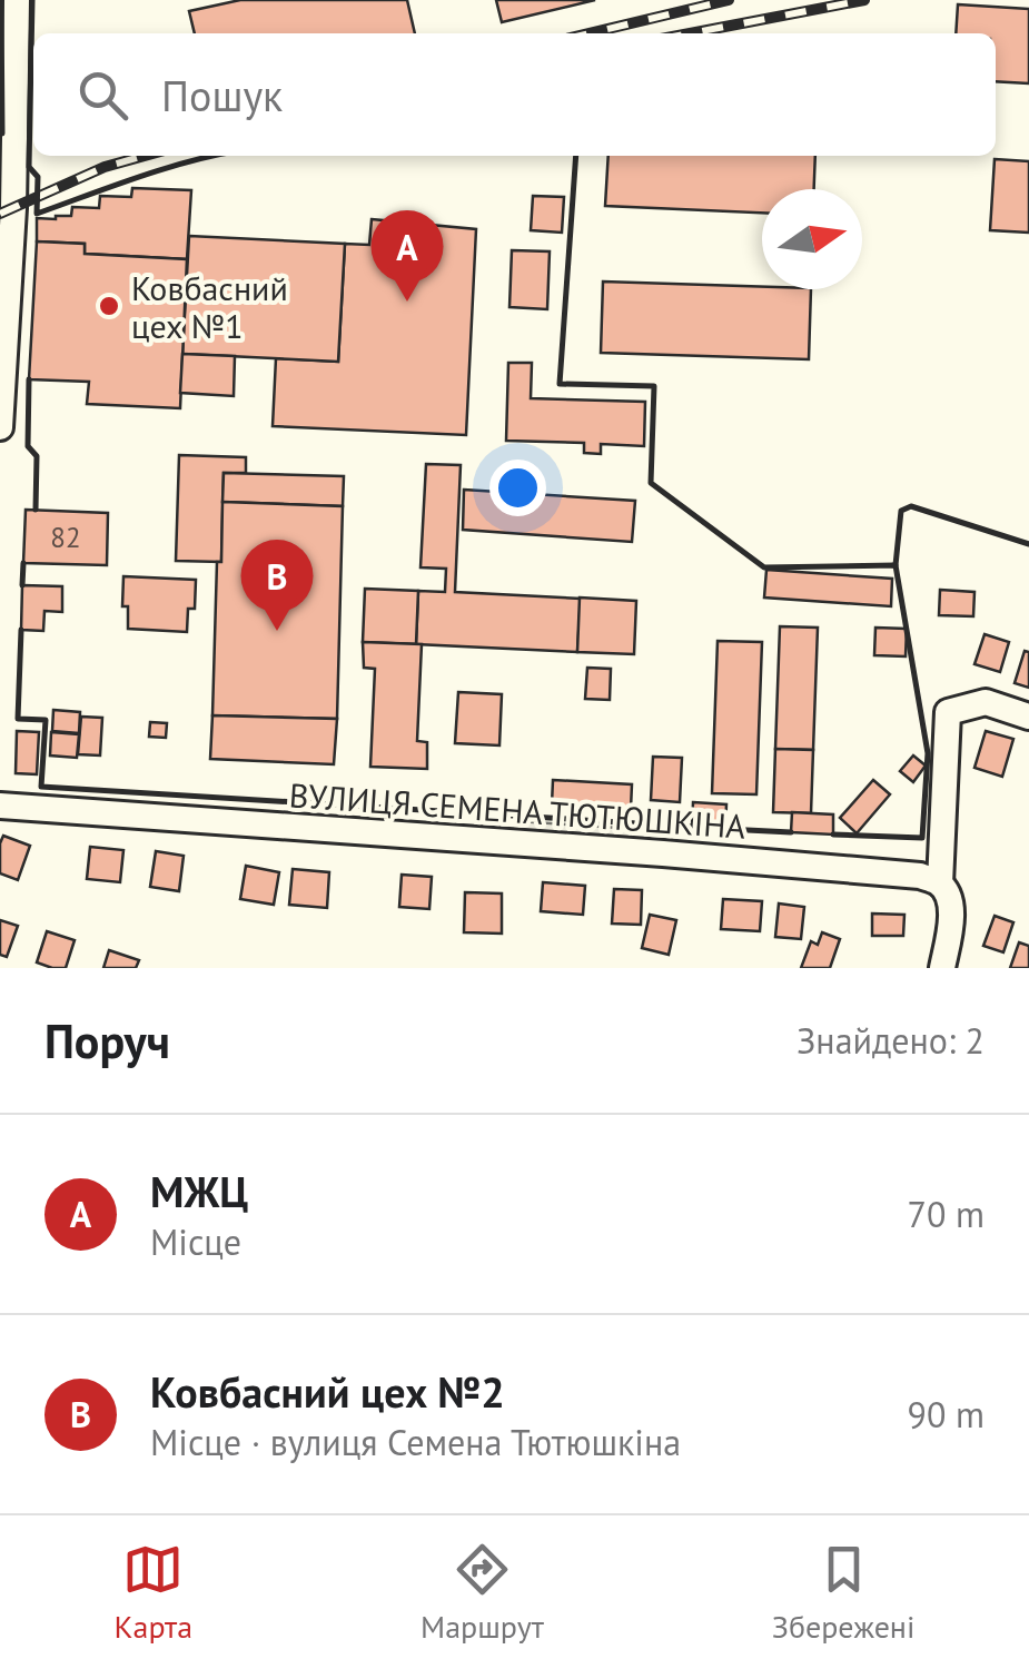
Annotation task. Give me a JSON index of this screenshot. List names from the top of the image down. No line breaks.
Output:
{"streets":{"street":["ВУЛИЦЯ СЕМЕНА ТЮТЮШКІНА"]},"places":["Ковбасний цех №1"],"house_numbers":["82"],"north":"right","page":{"search":"Пошук","pins":["A","B"],"heading":["Поруч","Знайдено: 2"],"list":[{"mark":"A","name":"МЖЦ","note":"Місце","value":"70 m"},{"mark":"B","name":"Ковбасний цех №2","note":"Місце · вулиця Семена Тютюшкіна","value":"90 m"}],"nav":["Карта","Маршрут","Збережені"]}}
